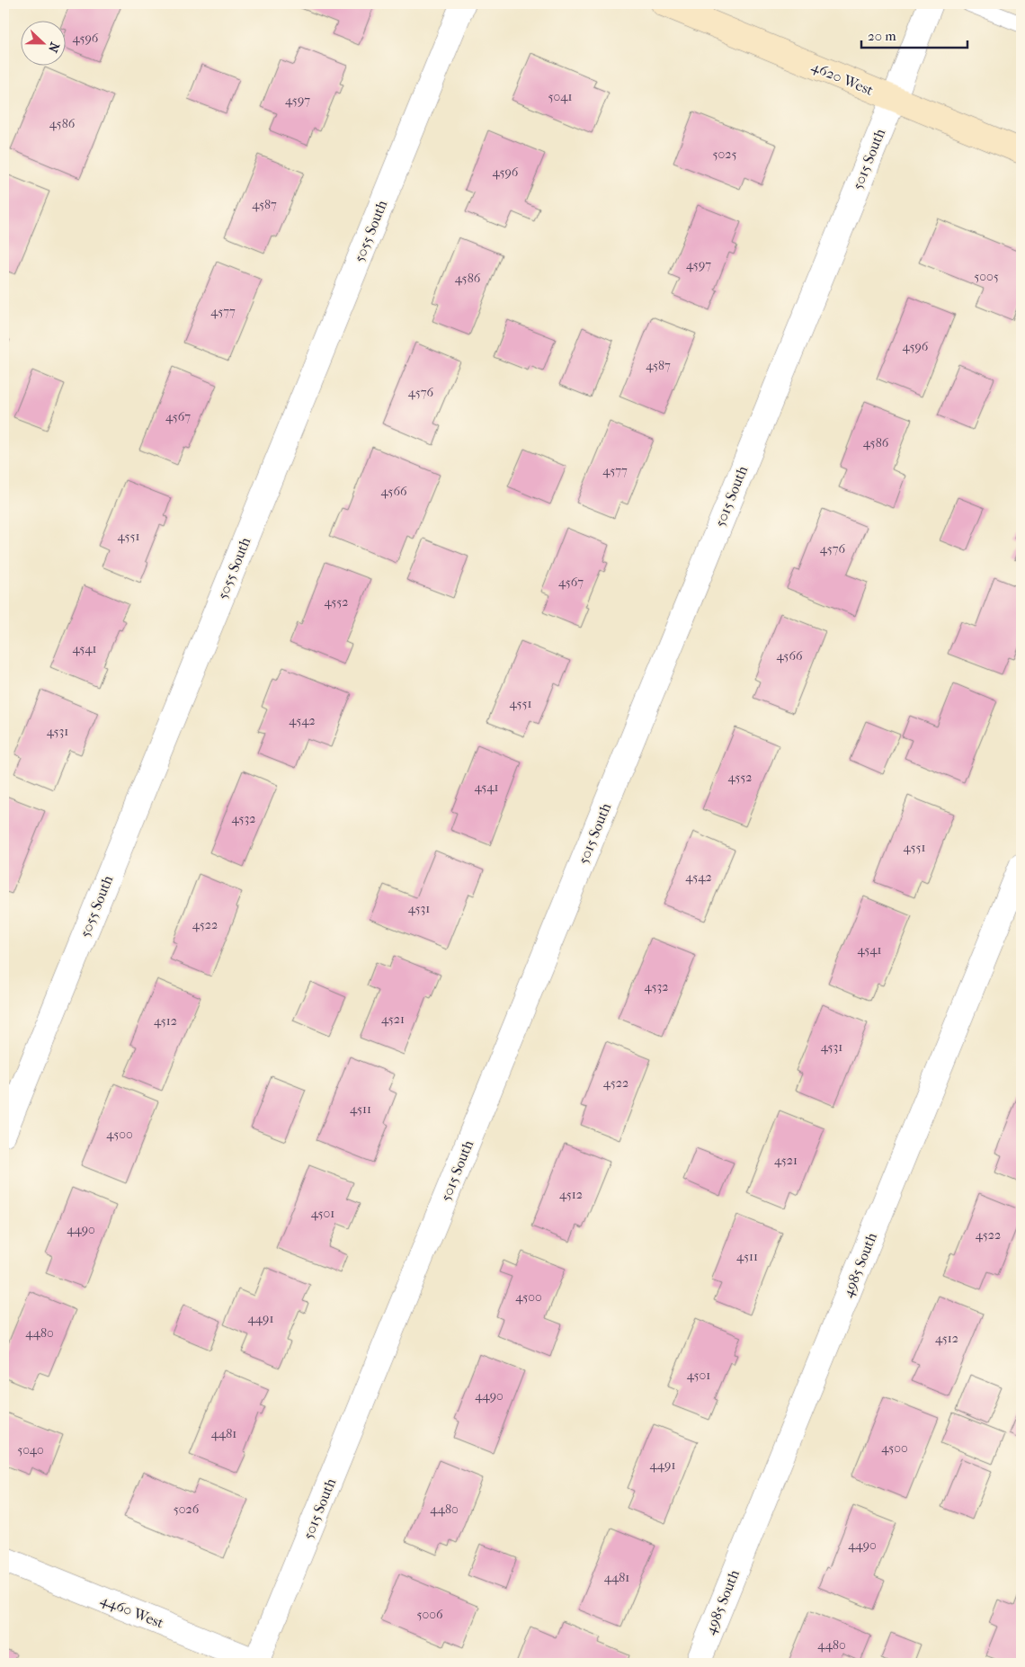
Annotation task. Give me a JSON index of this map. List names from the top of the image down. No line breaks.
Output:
{"streets":{"street":["4620 West","5015 South","5055 South","4985 South","4460 West"]},"crossings":[["4620 West","5015 South"],["5015 South","4460 West"]],"house_numbers":["4596","5041","4597","4586","5025","4596","4587","4597","5005","4586","4577","4596","4587","4576","4567","4586","4577","4566","4551","4576","4567","4552","4541","4566","4551","4542","4531","4552","4541","4532","4551","4542","4531","4522","4541","4532","4521","4512","4531","4522","4511","4500","4521","4512","4501","4490","4522","4511","4500","4491","4480","4512","4501","4490","4481","4500","5040","4491","5026","4480","4490","4481","5006","4480"],"scale_bar":"20 m","north":"right"}
